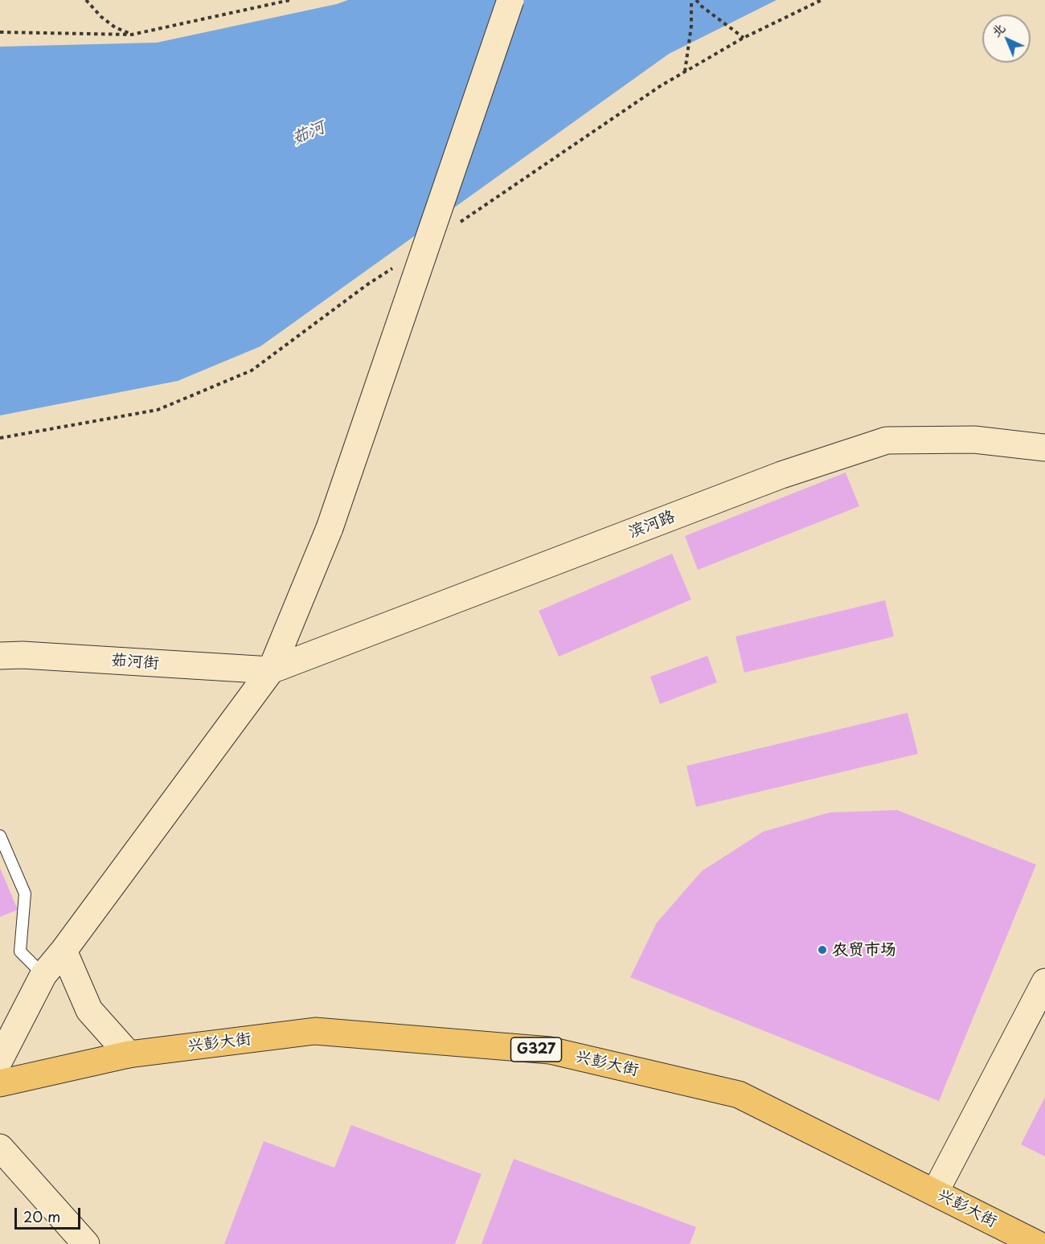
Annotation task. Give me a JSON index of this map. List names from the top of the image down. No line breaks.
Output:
{"streets":{"highway":["兴彭大街","G327"],"street":["滨河路","茹河街"]},"crossings":[["滨河路","茹河街"]],"water":["茹河"],"places":["农贸市场"],"scale_bar":"20 m","north":"top left"}
